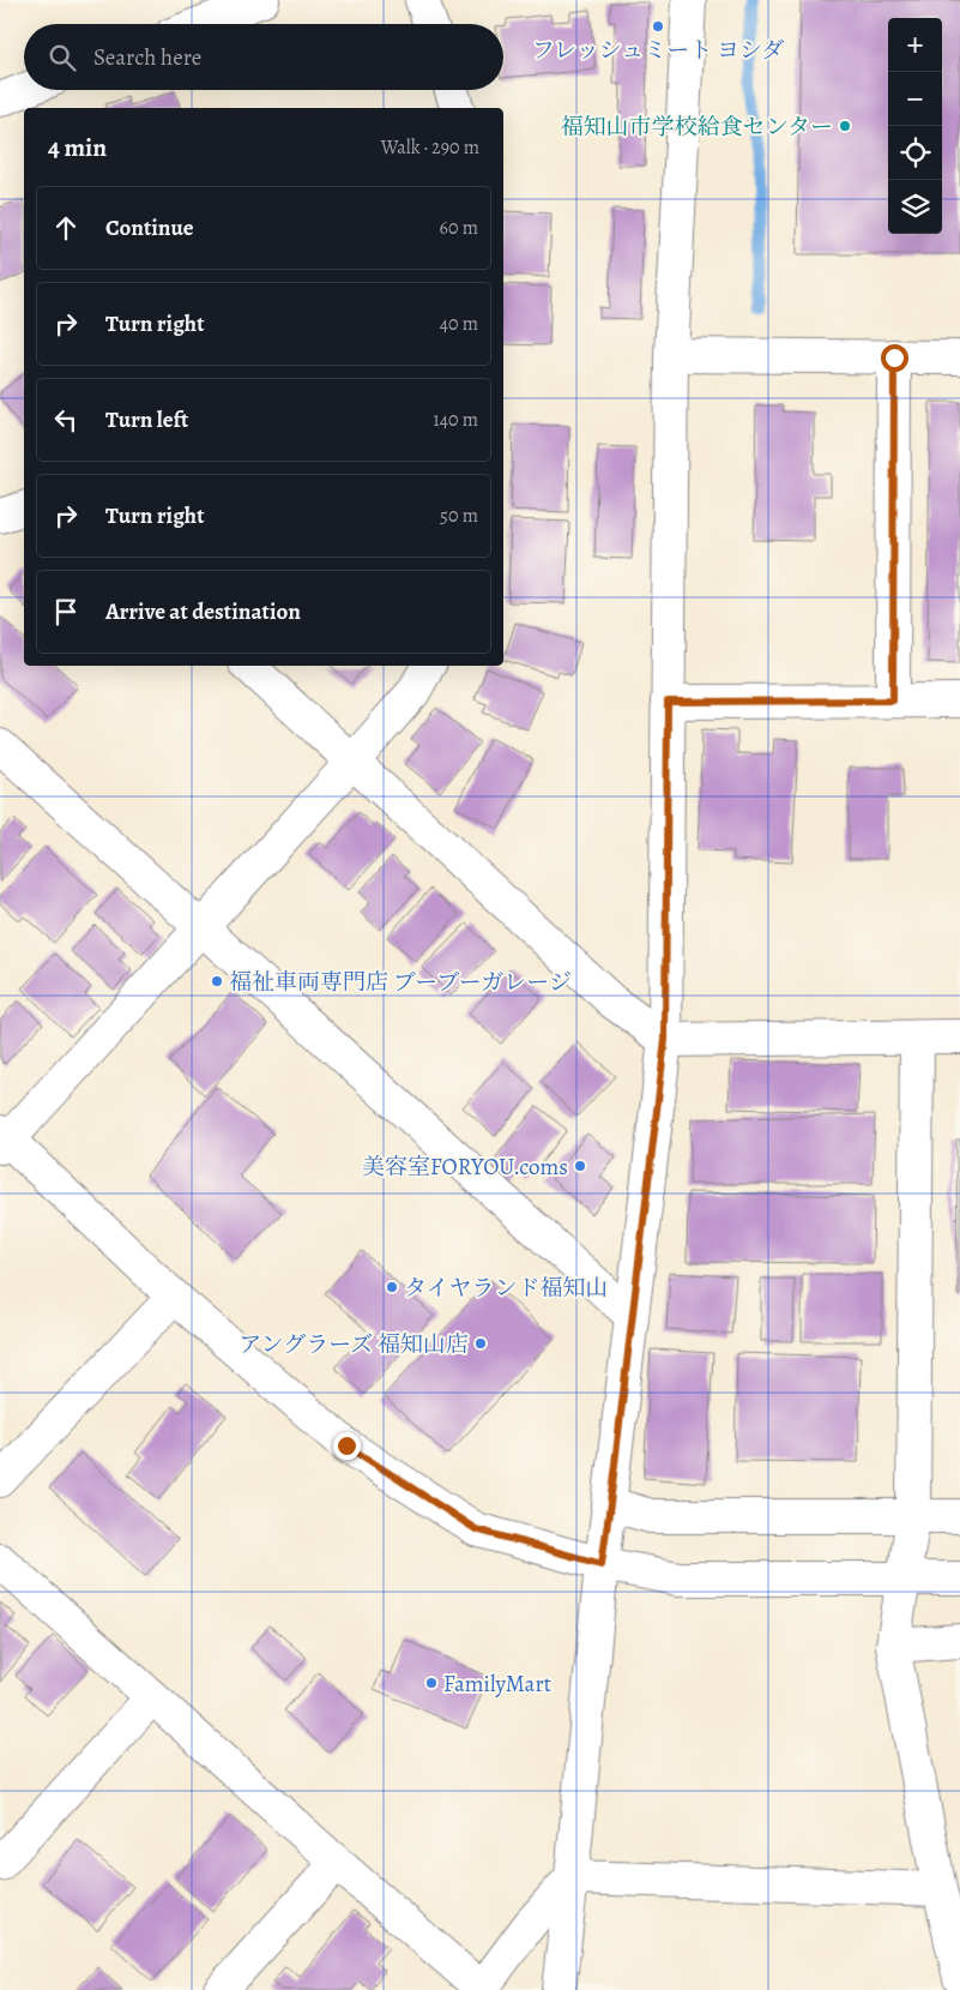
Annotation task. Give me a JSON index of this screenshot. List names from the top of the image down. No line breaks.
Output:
{"places":["フレッシュミート ヨシダ","福知山市学校給食センター","福祉車両専門店 ブーブーガレージ","美容室FORYOU.coms","タイヤランド福知山","アングラーズ 福知山店","FamilyMart"],"page":{"map_buttons":["+","−"],"search":"Search here","heading":["4 min","Walk · 290 m"],"list":[["Continue","60 m"],["Turn right","40 m"],["Turn left","140 m"],["Turn right","50 m"],"Arrive at destination"]}}
